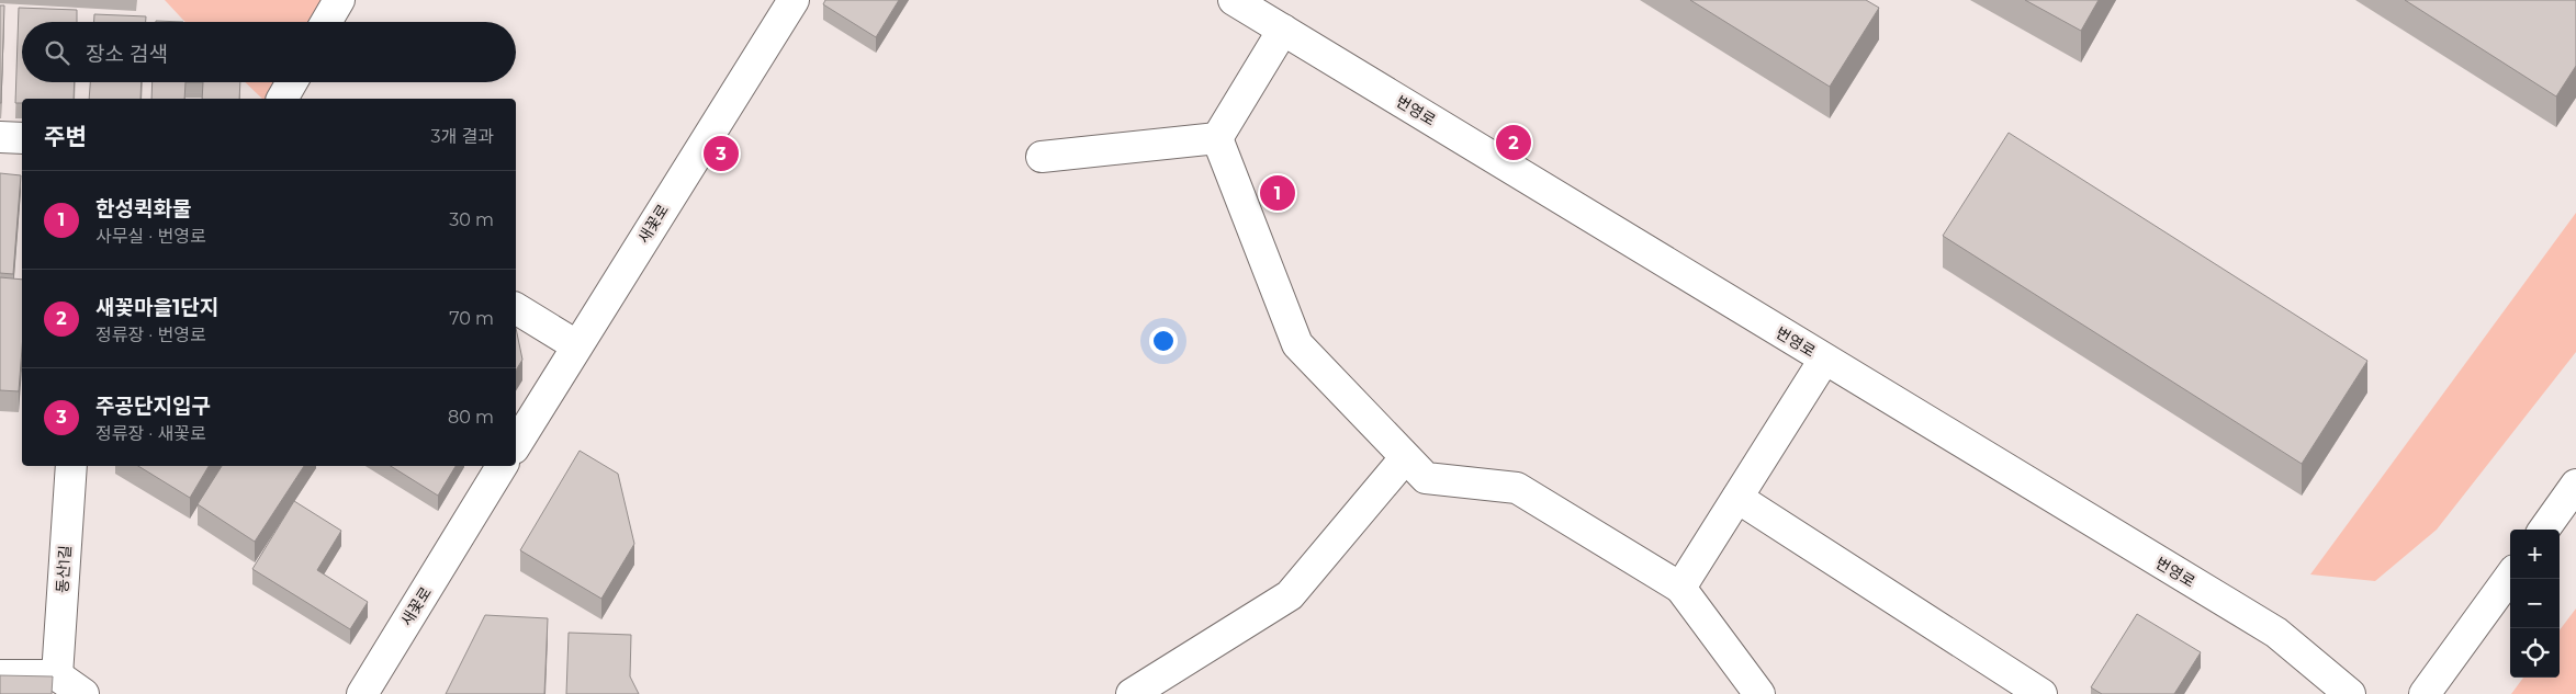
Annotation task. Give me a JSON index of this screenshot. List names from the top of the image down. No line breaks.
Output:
{"streets":{"street":["번영로","새꽃로","동산1길"]},"page":{"search":"장소 검색","heading":["주변","3개 결과"],"pins":["2","3","1"],"list":[{"mark":"1","name":"한성퀵화물","note":"사무실 · 번영로","value":"30 m"},{"mark":"2","name":"새꽃마을1단지","note":"정류장 · 번영로","value":"70 m"},{"mark":"3","name":"주공단지입구","note":"정류장 · 새꽃로","value":"80 m"}],"map_buttons":["+","−"]}}
